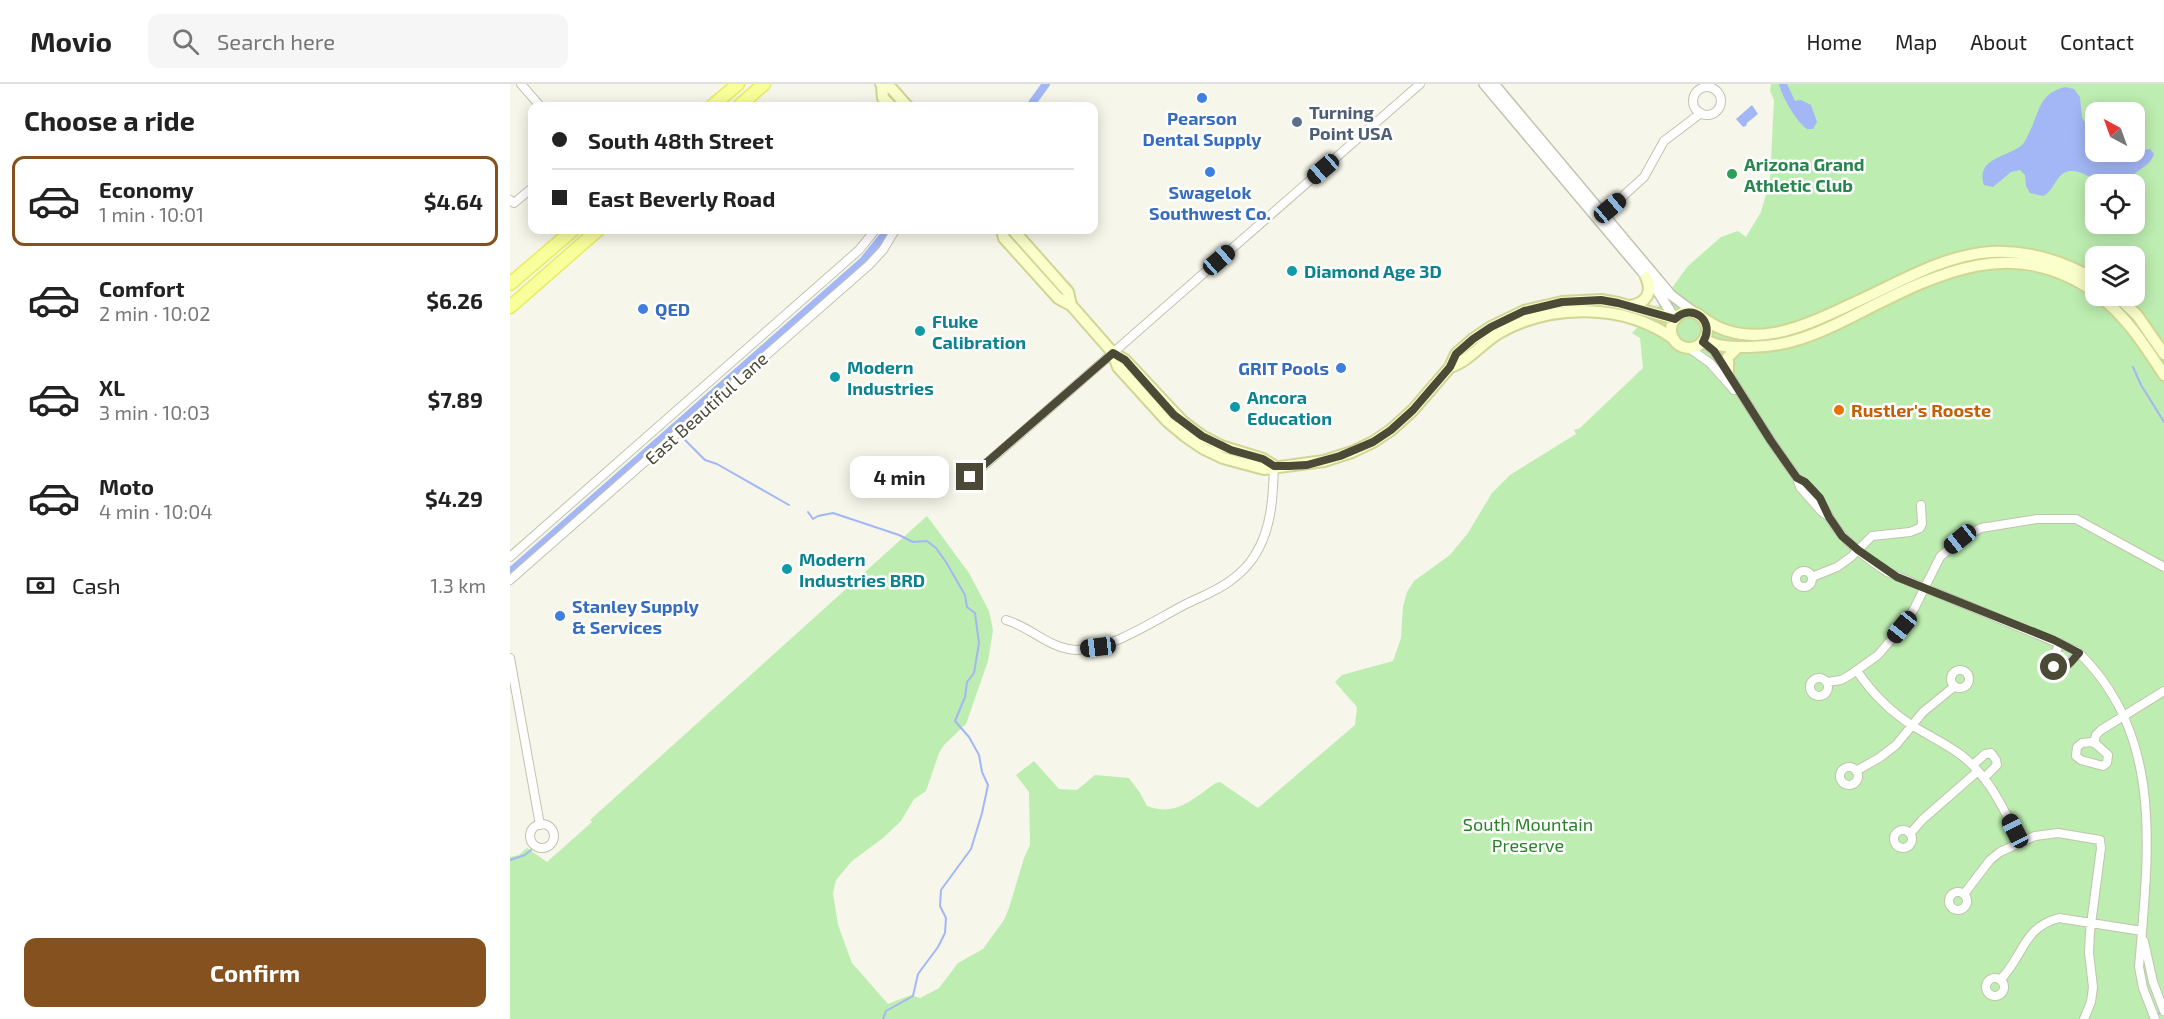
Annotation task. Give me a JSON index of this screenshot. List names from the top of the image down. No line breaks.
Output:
{"streets":{"street":["East Beautiful Lane"]},"parks":["South Mountain Preserve"],"places":["Pearson Dental Supply","Turning Point USA","Swagelok Southwest Co.","Arizona Grand Athletic Club","Diamond Age 3D","QED","Fluke Calibration","GRIT Pools","Modern Industries","Ancora Education","Rustler's Rooste","Modern Industries BRD","Stanley Supply & Services"],"north":"top left","page":{"header":"Movio","search":"Search here","nav":["Home","Map","About","Contact"],"heading":"Choose a ride","banner":["South 48th Street","East Beverly Road"],"list":[{"name":"Economy","note":"1 min · 10:01","value":"$4.64"},{"name":"Comfort","note":"2 min · 10:02","value":"$6.26"},{"name":"XL","note":"3 min · 10:03","value":"$7.89"},{"name":"Moto","note":"4 min · 10:04","value":"$4.29"}],"bubble":"4 min","pay":["Cash","1.3 km"],"buttons":"Confirm"}}
